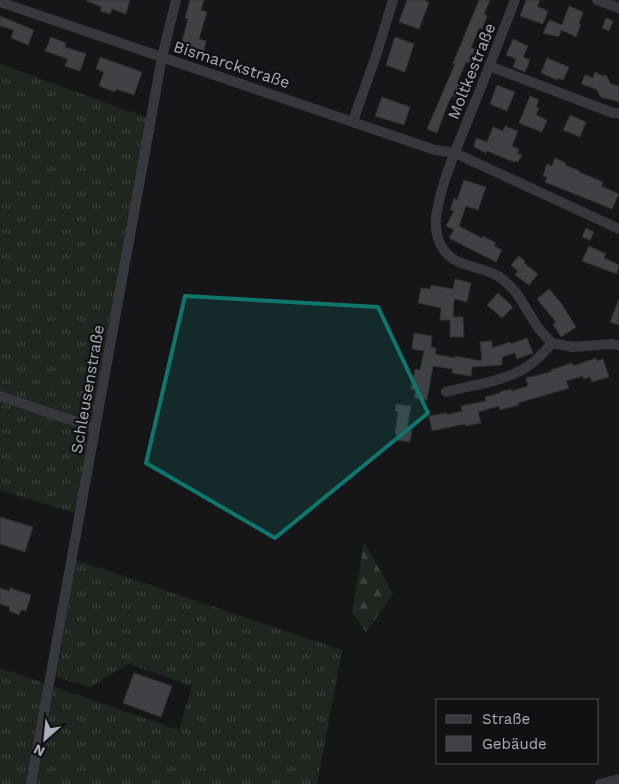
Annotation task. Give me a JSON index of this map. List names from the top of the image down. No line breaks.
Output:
{"streets":{"street":["Bismarckstraße","Moltkestraße","Schleusenstraße"]},"crossings":[["Bismarckstraße","Moltkestraße"],["Bismarckstraße","Schleusenstraße"]],"legend":["Straße","Gebäude"],"north":"bottom left"}
